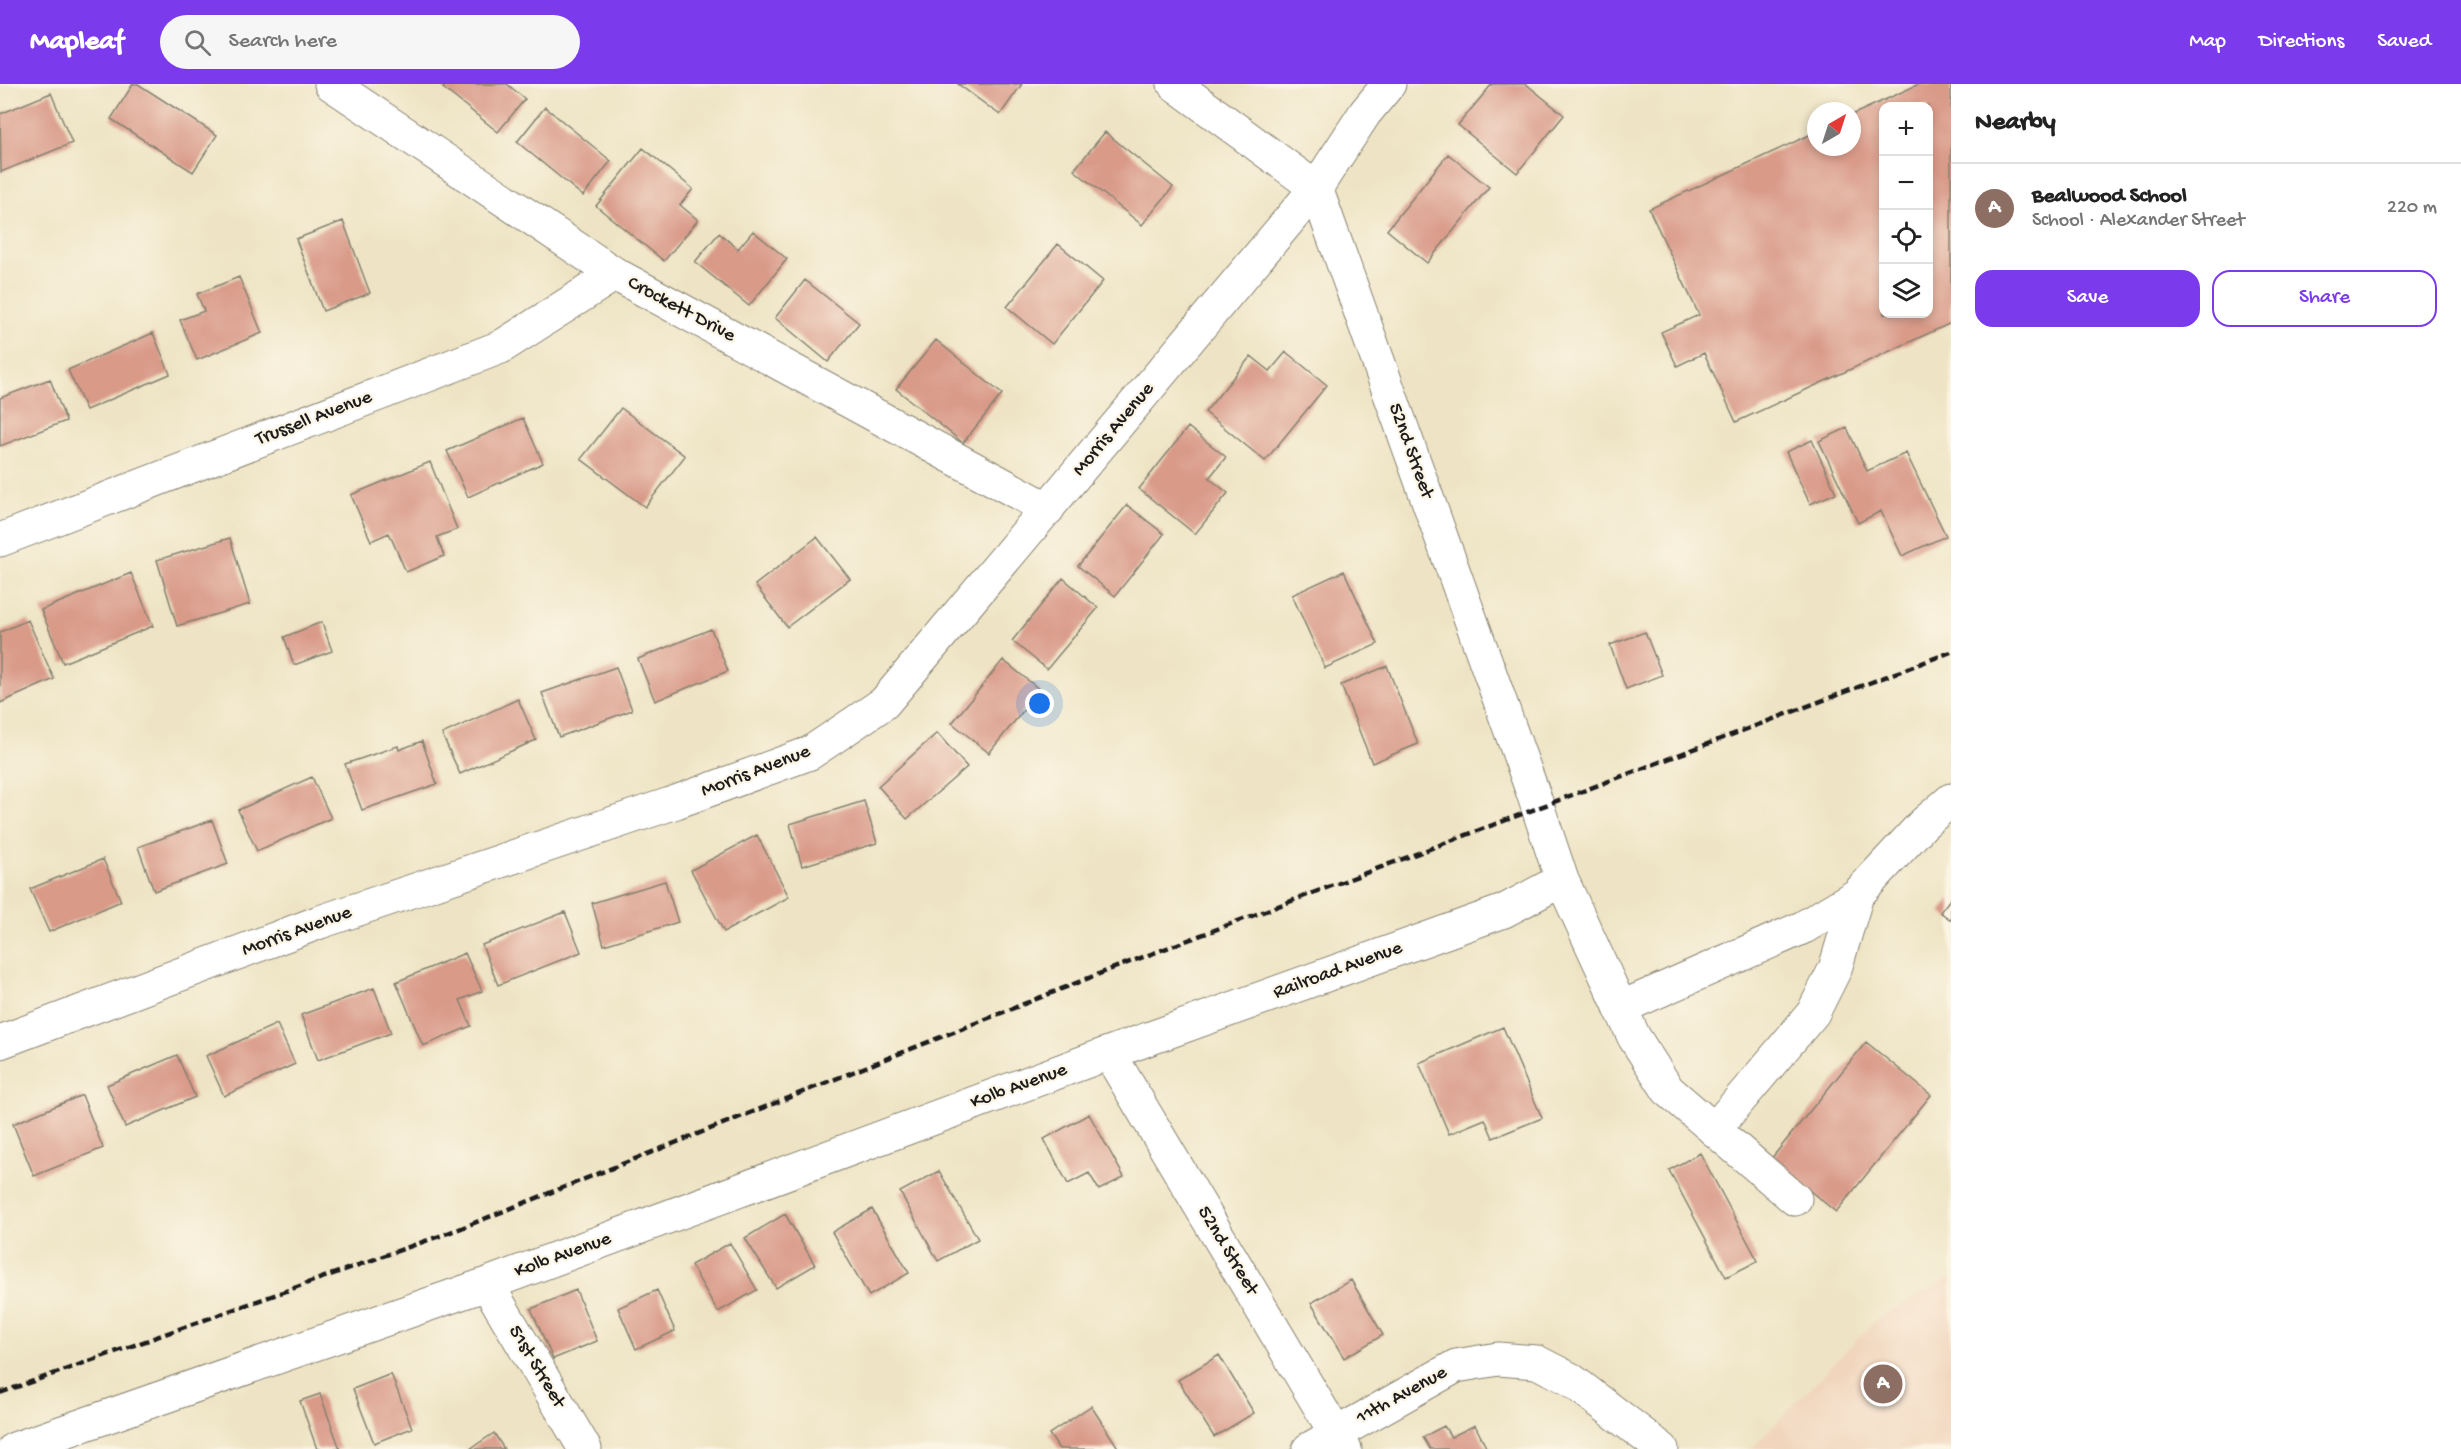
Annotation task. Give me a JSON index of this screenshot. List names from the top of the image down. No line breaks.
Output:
{"streets":{"street":["Crockett Drive","Trussell Avenue","Morris Avenue","52nd Street","Railroad Avenue","Kolb Avenue","51st Street","11th Avenue"]},"crossings":[["Crockett Drive","Trussell Avenue"],["Crockett Drive","Morris Avenue"],["Morris Avenue","52nd Street"],["52nd Street","Railroad Avenue"],["52nd Street","Kolb Avenue"],["52nd Street","11th Avenue"],["Railroad Avenue","Kolb Avenue"],["Kolb Avenue","51st Street"]],"north":"top right","page":{"header":"Mapleaf","search":"Search here","nav":["Map","Directions","Saved"],"heading":"Nearby","map_buttons":["+","−"],"list":[{"mark":"A","name":"Bealwood School","note":"School · Alexander Street","value":"220 m"}],"buttons":["Save","Share"],"pins":"A"}}
